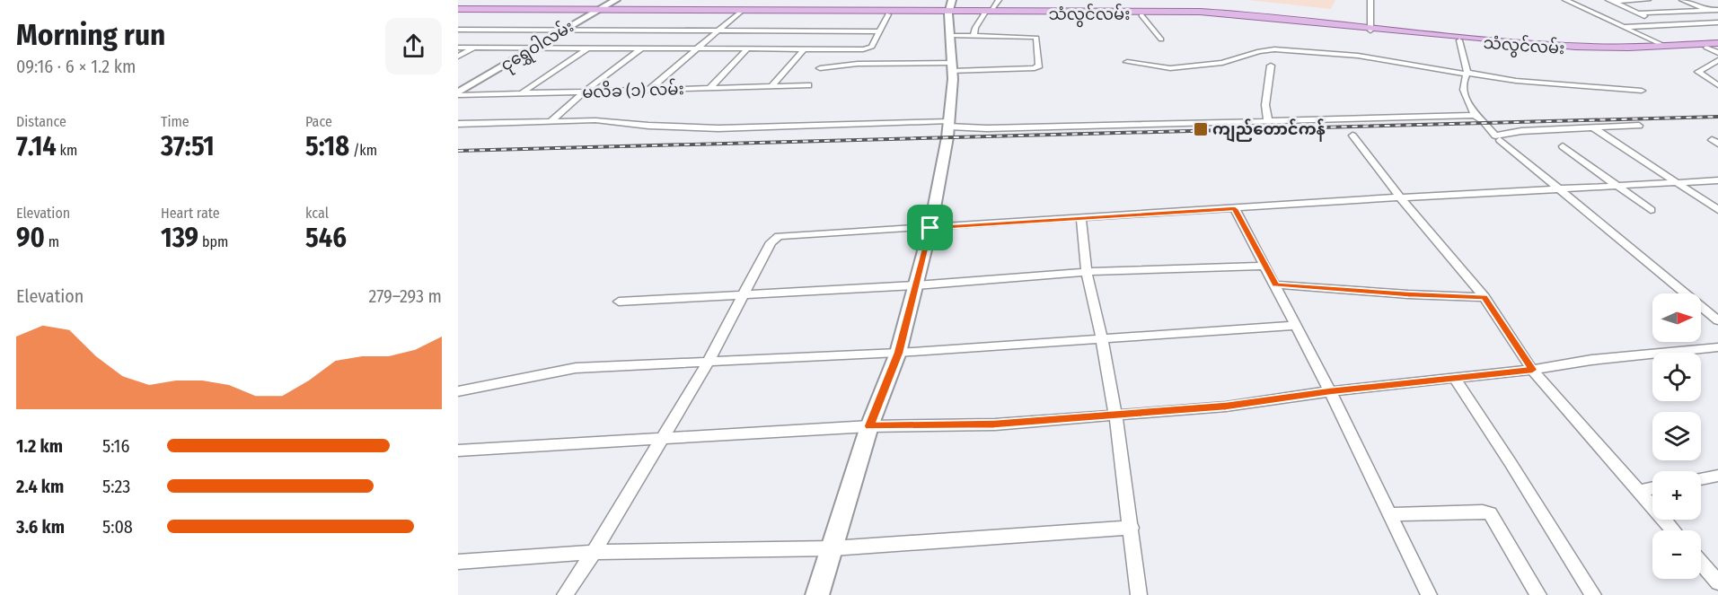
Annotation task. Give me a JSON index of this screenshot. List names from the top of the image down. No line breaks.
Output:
{"streets":{"main road":["သံလွင်လမ်း"],"street":["ငုရွှေဝါလမ်း","မလိခ (၁) လမ်း"]},"crossings":[["သံလွင်လမ်း","ငုရွှေဝါလမ်း"],["ငုရွှေဝါလမ်း","မလိခ (၁) လမ်း"]],"places":{"transit":["ကျည်တောင်ကန်"]},"north":"right","page":{"heading":["Morning run","09:16 · 6 × 1.2 km"],"stats":[["Distance","7.14 km"],["Time","37:51"],["Pace","5:18 /km"],["Elevation","90 m"],["Heart rate","139 bpm"],["kcal","546"]],"chart":["Elevation","279–293 m"],"map_buttons":["+","−"],"list":[{"name":"1.2 km","note":"5:16"},{"name":"2.4 km","note":"5:23"},{"name":"3.6 km","note":"5:08"}]}}
